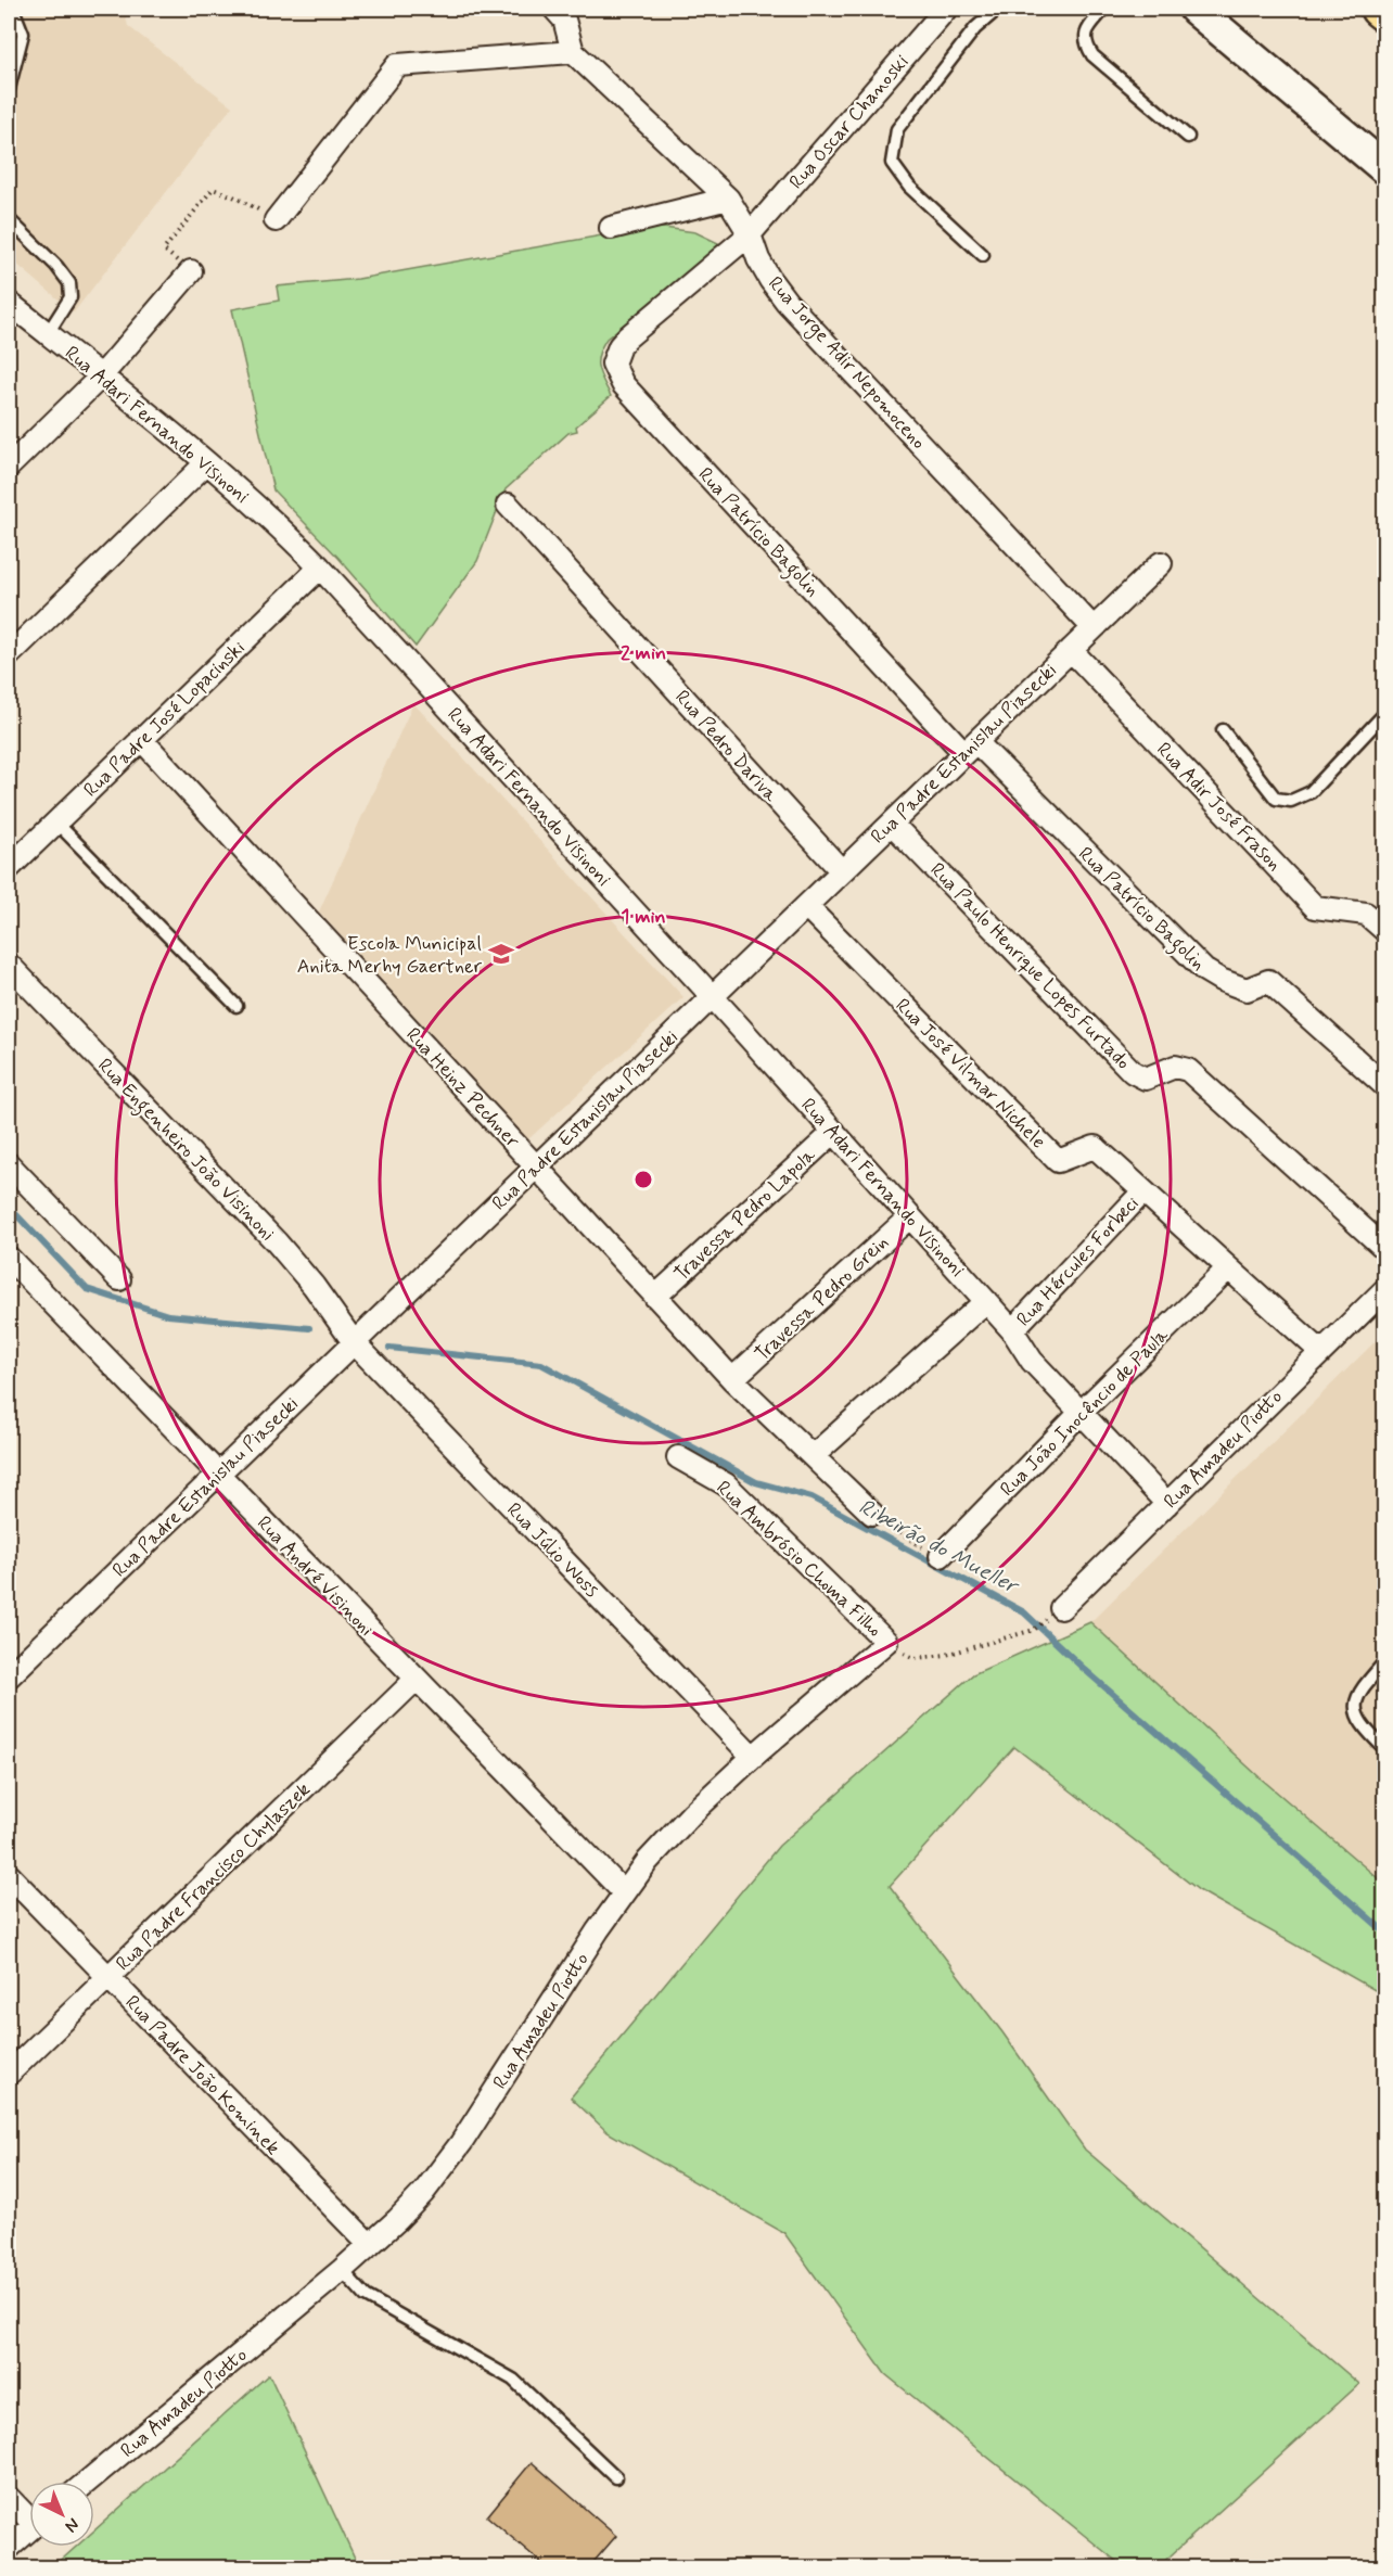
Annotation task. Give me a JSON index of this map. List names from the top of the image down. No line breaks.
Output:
{"streets":{"street":["Rua Oscar Chanoski","Rua Jorge Adir Nepomoceno","Rua Adari Fernando Visinoni","Rua Patrício Bagolin","Rua Padre José Lopacinski","Rua Pedro Dariva","Rua Padre Estanislau Piasecki","Rua Adir José Frason","Rua Paulo Henrique Lopes Furtado","Rua José Vilmar Nichele","Rua Heinz Pechner","Rua Engenheiro João Visinoni","Travessa Pedro Lapola","Rua Hércules Forbeci","Travessa Pedro Grein","Rua João Inocêncio de Paula","Rua Amadeu Piotto","Rua Júlio Woss","Rua Ambrósio Choma Filho","Rua André Visinoni","Rua Padre Francisco Chylaszek","Rua Padre João Kominek"]},"crossings":[["Rua Oscar Chanoski","Rua Jorge Adir Nepomoceno"],["Rua Oscar Chanoski","Rua Patrício Bagolin"],["Rua Jorge Adir Nepomoceno","Rua Patrício Bagolin"],["Rua Jorge Adir Nepomoceno","Rua Padre Estanislau Piasecki"],["Rua Adari Fernando Visinoni","Rua Padre José Lopacinski"],["Rua Adari Fernando Visinoni","Rua Padre Estanislau Piasecki"],["Rua Adari Fernando Visinoni","Travessa Pedro Lapola"],["Rua Adari Fernando Visinoni","Rua Hércules Forbeci"],["Rua Adari Fernando Visinoni","Travessa Pedro Grein"],["Rua Adari Fernando Visinoni","Rua João Inocêncio de Paula"],["Rua Adari Fernando Visinoni","Rua Amadeu Piotto"],["Rua Patrício Bagolin","Rua Padre Estanislau Piasecki"],["Rua Padre José Lopacinski","Rua Heinz Pechner"],["Rua Pedro Dariva","Rua Padre Estanislau Piasecki"],["Rua Padre Estanislau Piasecki","Rua Adir José Frason"],["Rua Padre Estanislau Piasecki","Rua Paulo Henrique Lopes Furtado"],["Rua Padre Estanislau Piasecki","Rua José Vilmar Nichele"],["Rua Padre Estanislau Piasecki","Rua Heinz Pechner"],["Rua Padre Estanislau Piasecki","Rua Engenheiro João Visinoni"],["Rua Padre Estanislau Piasecki","Rua Júlio Woss"],["Rua Padre Estanislau Piasecki","Rua André Visinoni"],["Rua José Vilmar Nichele","Rua Hércules Forbeci"],["Rua José Vilmar Nichele","Rua João Inocêncio de Paula"],["Rua José Vilmar Nichele","Rua Amadeu Piotto"],["Rua Heinz Pechner","Travessa Pedro Lapola"],["Rua Heinz Pechner","Travessa Pedro Grein"],["Rua Engenheiro João Visinoni","Rua Júlio Woss"],["Rua Amadeu Piotto","Rua Júlio Woss"],["Rua Amadeu Piotto","Rua Ambrósio Choma Filho"],["Rua Amadeu Piotto","Rua André Visinoni"],["Rua Amadeu Piotto","Rua Padre João Kominek"],["Rua André Visinoni","Rua Padre Francisco Chylaszek"],["Rua Padre Francisco Chylaszek","Rua Padre João Kominek"]],"water":["Ribeirão do Mueller"],"places":{"school or university":["Escola Municipal Anita Merhy Gaertner"]},"north":"bottom right","rings":["2 min","1 min"]}
